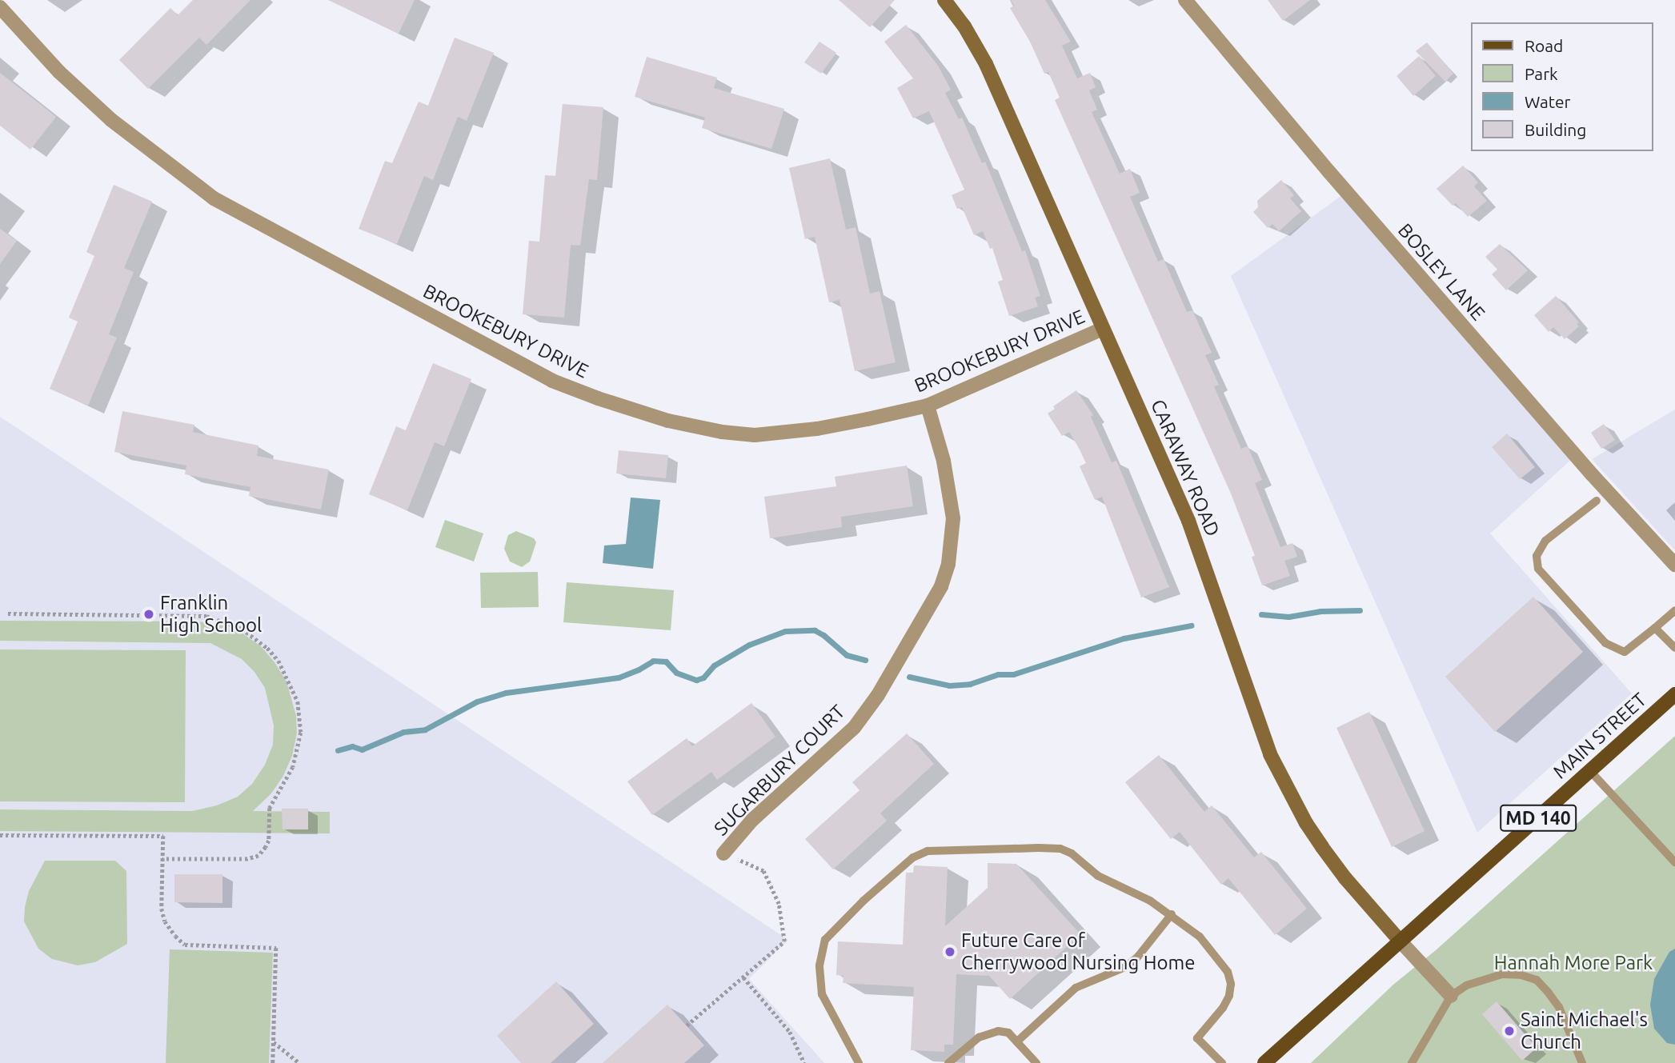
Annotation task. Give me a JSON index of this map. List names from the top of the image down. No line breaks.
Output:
{"streets":{"main road":["MAIN STREET","MD 140"],"street":["BOSLEY LANE","BROOKEBURY DRIVE","CARAWAY ROAD","SUGARBURY COURT"]},"crossings":[["BROOKEBURY DRIVE","CARAWAY ROAD"],["BROOKEBURY DRIVE","SUGARBURY COURT"],["CARAWAY ROAD","MAIN STREET"],["CARAWAY ROAD","MD 140"],["MAIN STREET","MD 140"]],"parks":["Hannah More Park"],"places":["Franklin High School","Future Care of Cherrywood Nursing Home","Saint Michael's Church"],"legend":["Road","Park","Water","Building"]}
